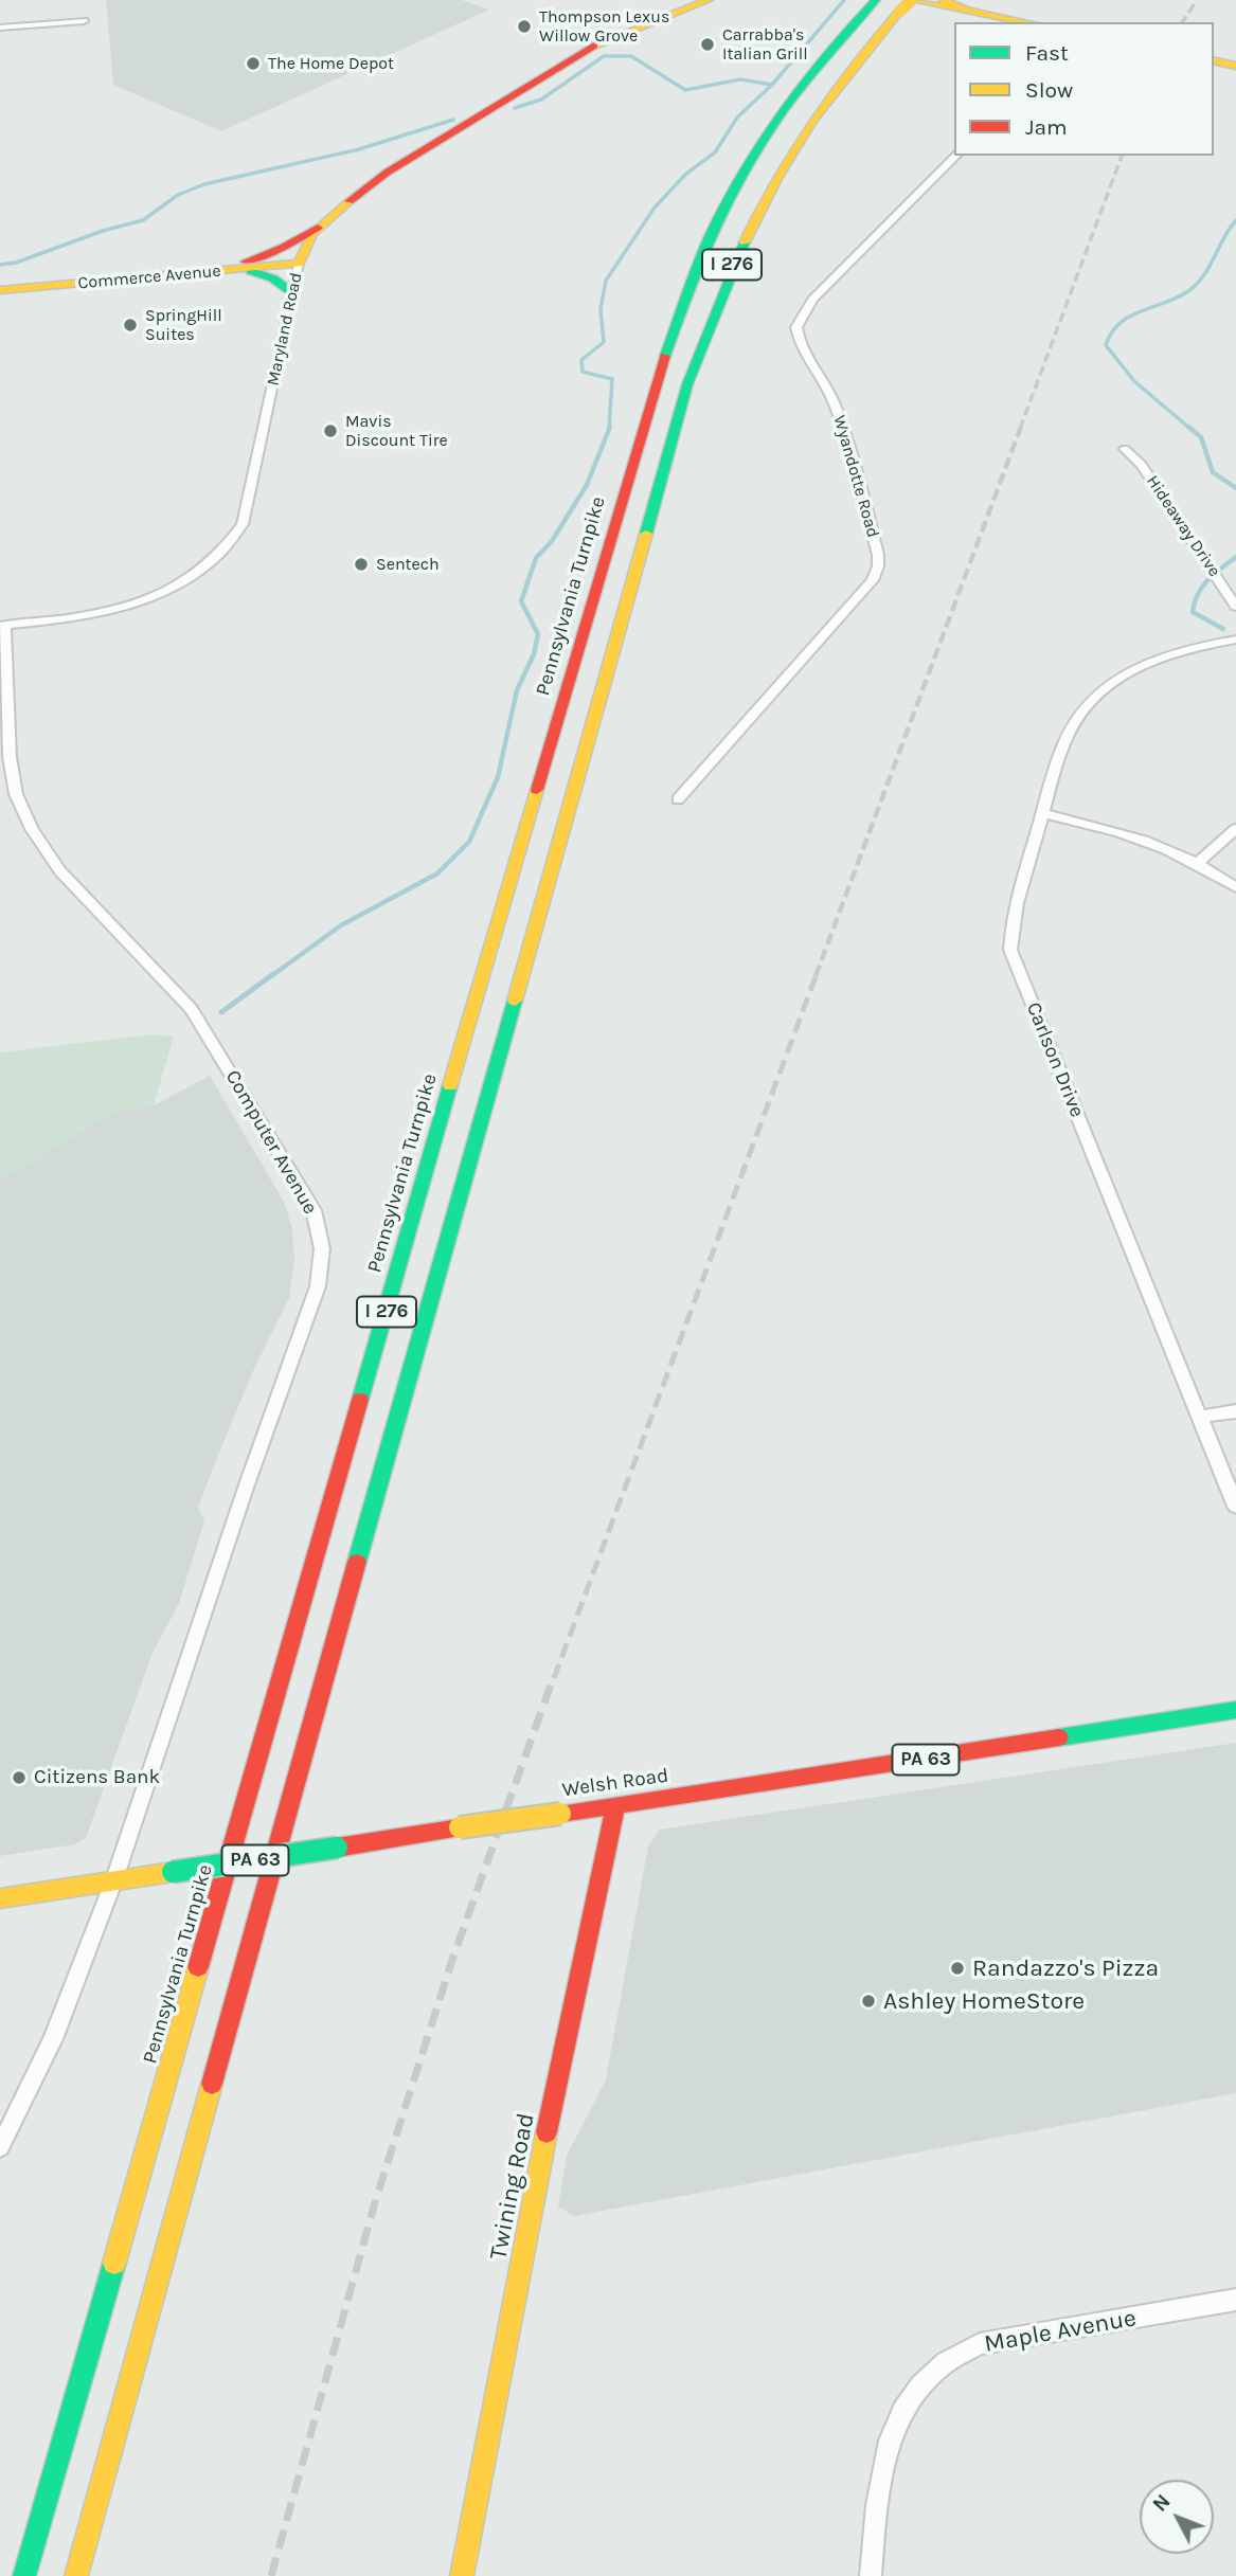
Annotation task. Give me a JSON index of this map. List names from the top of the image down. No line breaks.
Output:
{"streets":{"main road":["I 276","Commerce Avenue","Maryland Road","Pennsylvania Turnpike","PA 63","Welsh Road","Twining Road"],"street":["Wyandotte Road","Hideaway Drive","Carlson Drive","Computer Avenue","Maple Avenue"]},"crossings":[["Commerce Avenue","Maryland Road"],["Maryland Road","Computer Avenue"],["Computer Avenue","Welsh Road"],["Welsh Road","Twining Road"]],"places":["Thompson Lexus Willow Grove","Carrabba's Italian Grill","The Home Depot","SpringHill Suites","Mavis Discount Tire","Sentech","Citizens Bank","Randazzo's Pizza","Ashley HomeStore"],"legend":["Fast","Slow","Jam"],"north":"top left"}
